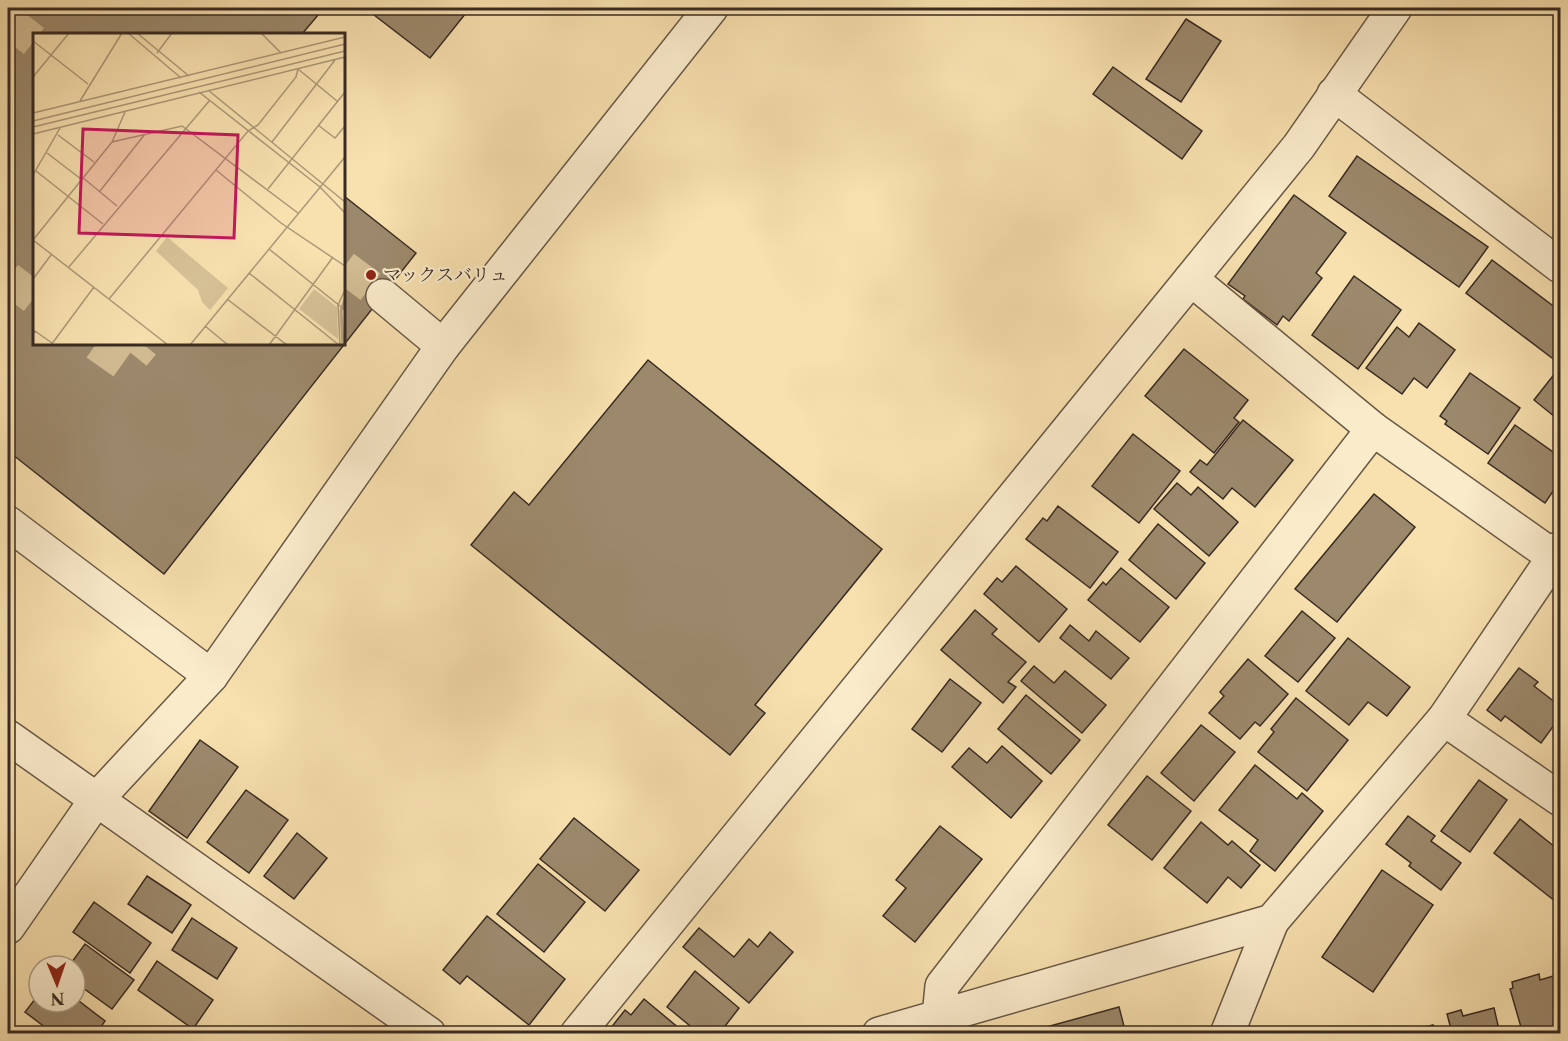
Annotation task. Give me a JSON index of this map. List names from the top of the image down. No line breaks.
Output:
{"places":["マックスバリュ"],"north":"bottom"}
